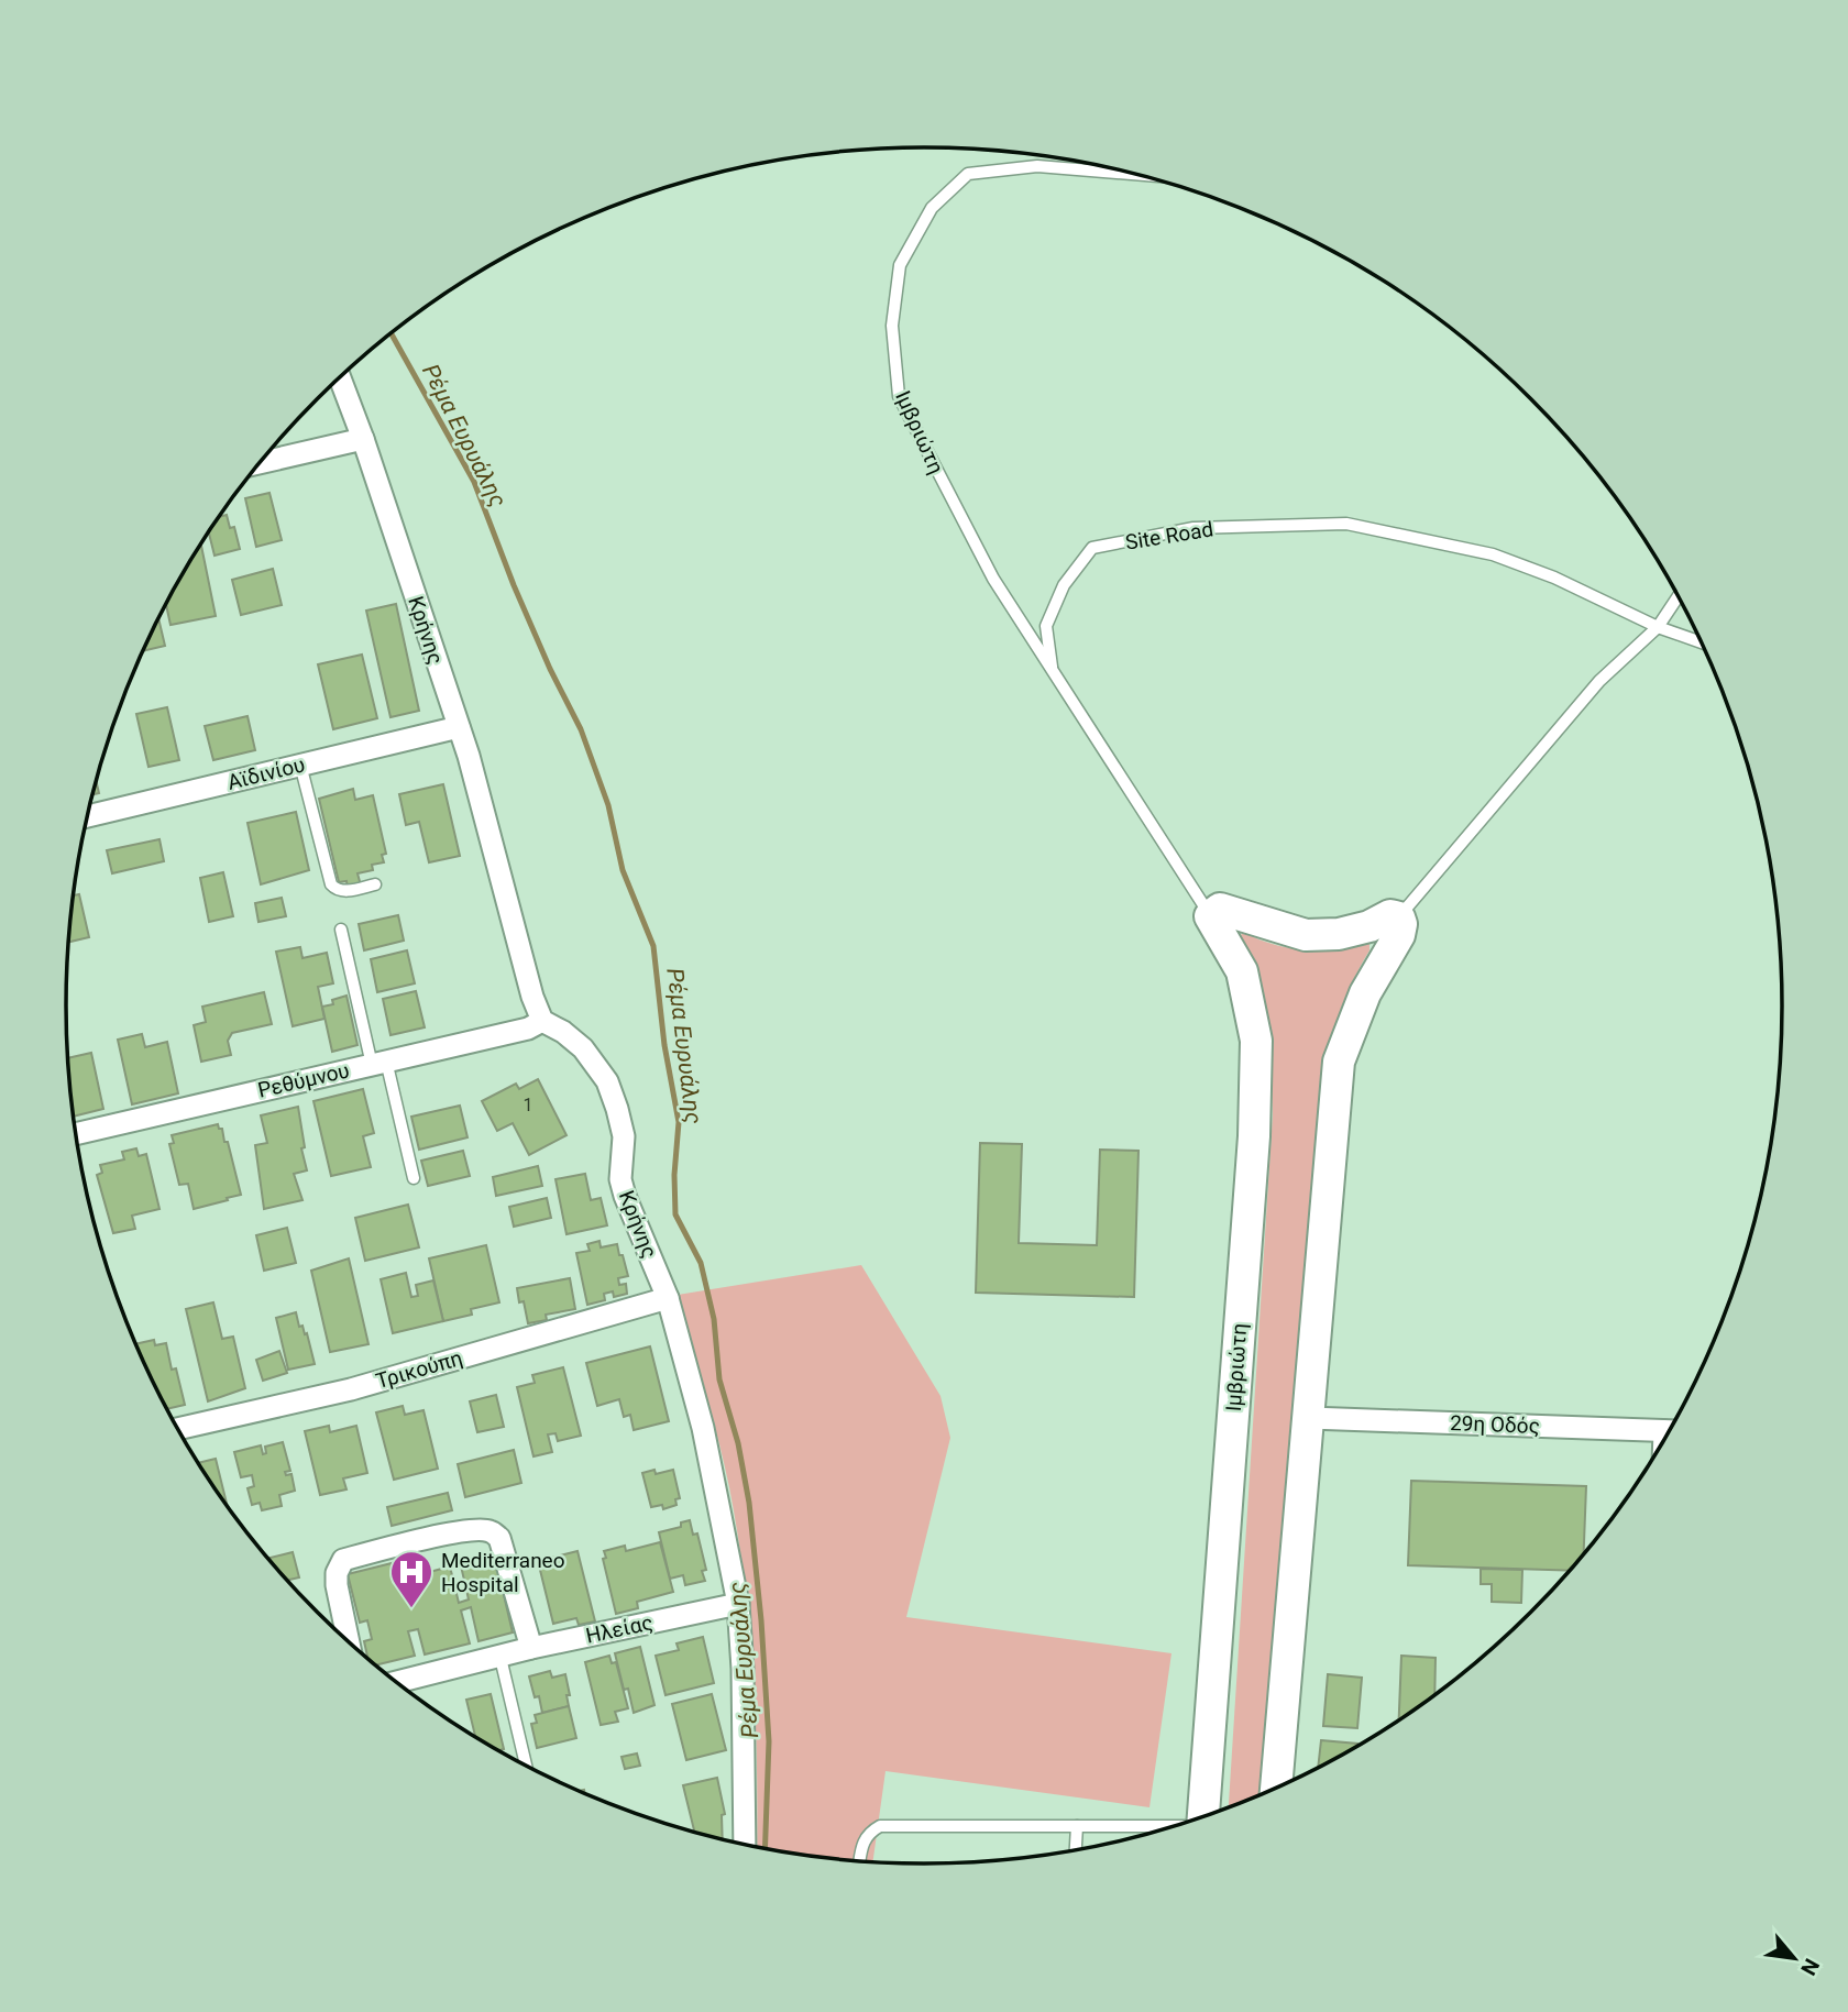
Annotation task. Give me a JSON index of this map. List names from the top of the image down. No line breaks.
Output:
{"streets":{"street":["Ιμβριώτη","Κρήνης","Αϊδινίου","Ρεθύμνου","Τρικούπη","29η Οδός","Ηλείας"],"lane":["Site Road"]},"crossings":[["Ιμβριώτη","Site Road"],["Κρήνης","Αϊδινίου"],["Κρήνης","Ρεθύμνου"],["Κρήνης","Τρικούπη"],["Κρήνης","Ηλείας"]],"water":["Ρέμα Ευρυάλης"],"places":{"hospital":["Mediterraneo Hospital"]},"house_numbers":["1"],"north":"bottom right"}
